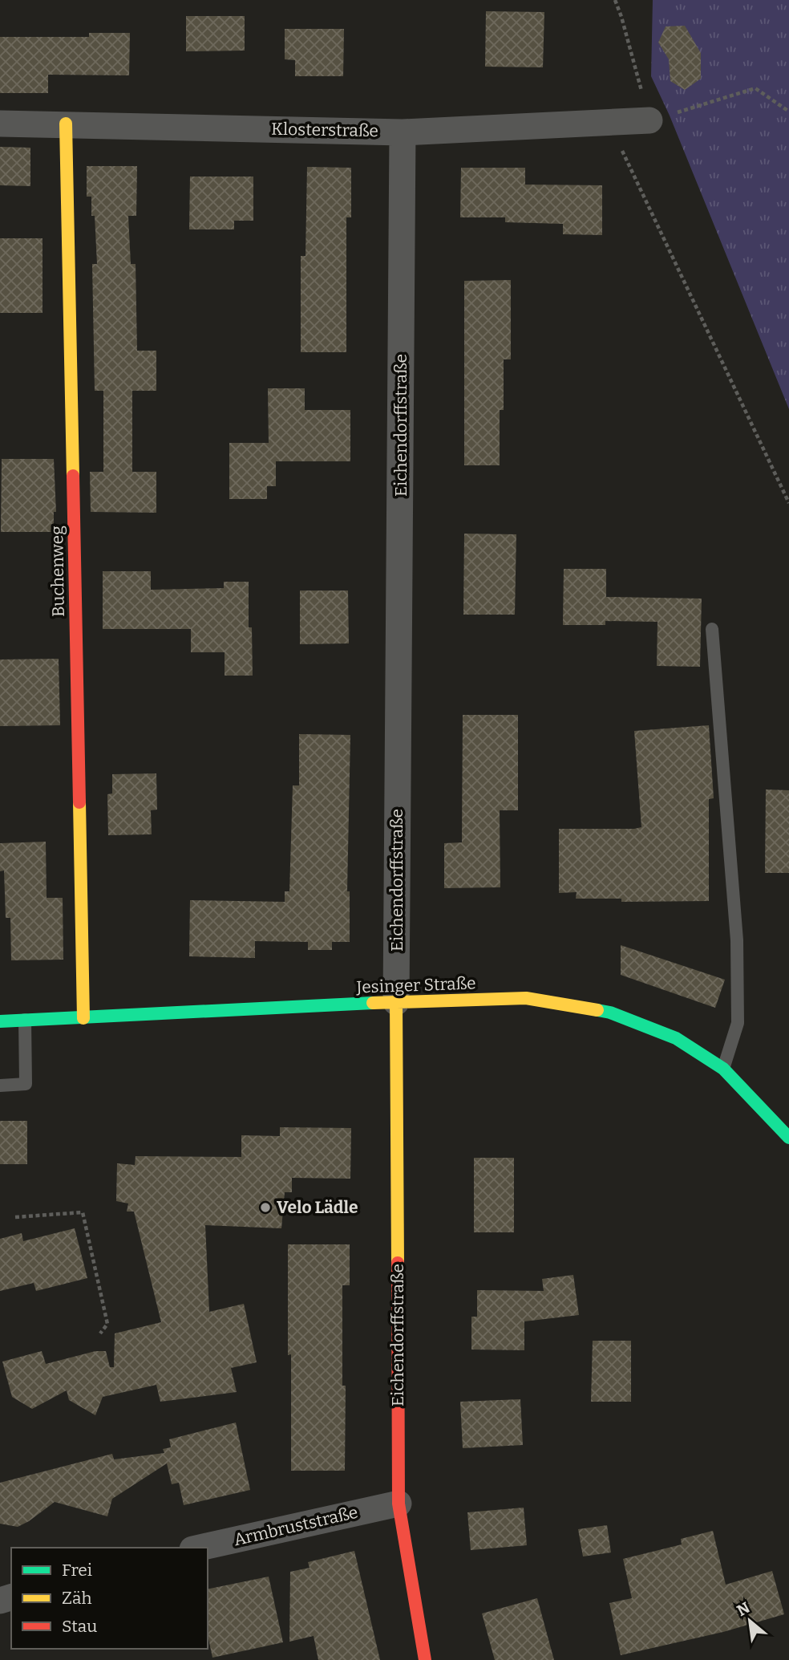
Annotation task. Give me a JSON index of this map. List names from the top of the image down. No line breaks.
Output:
{"streets":{"street":["Klosterstraße","Eichendorffstraße","Buchenweg","Jesinger Straße","Armbruststraße"]},"crossings":[["Klosterstraße","Eichendorffstraße"],["Klosterstraße","Buchenweg"],["Eichendorffstraße","Jesinger Straße"],["Eichendorffstraße","Armbruststraße"],["Buchenweg","Jesinger Straße"]],"places":["Velo Lädle"],"legend":["Frei","Zäh","Stau"],"north":"top left"}
